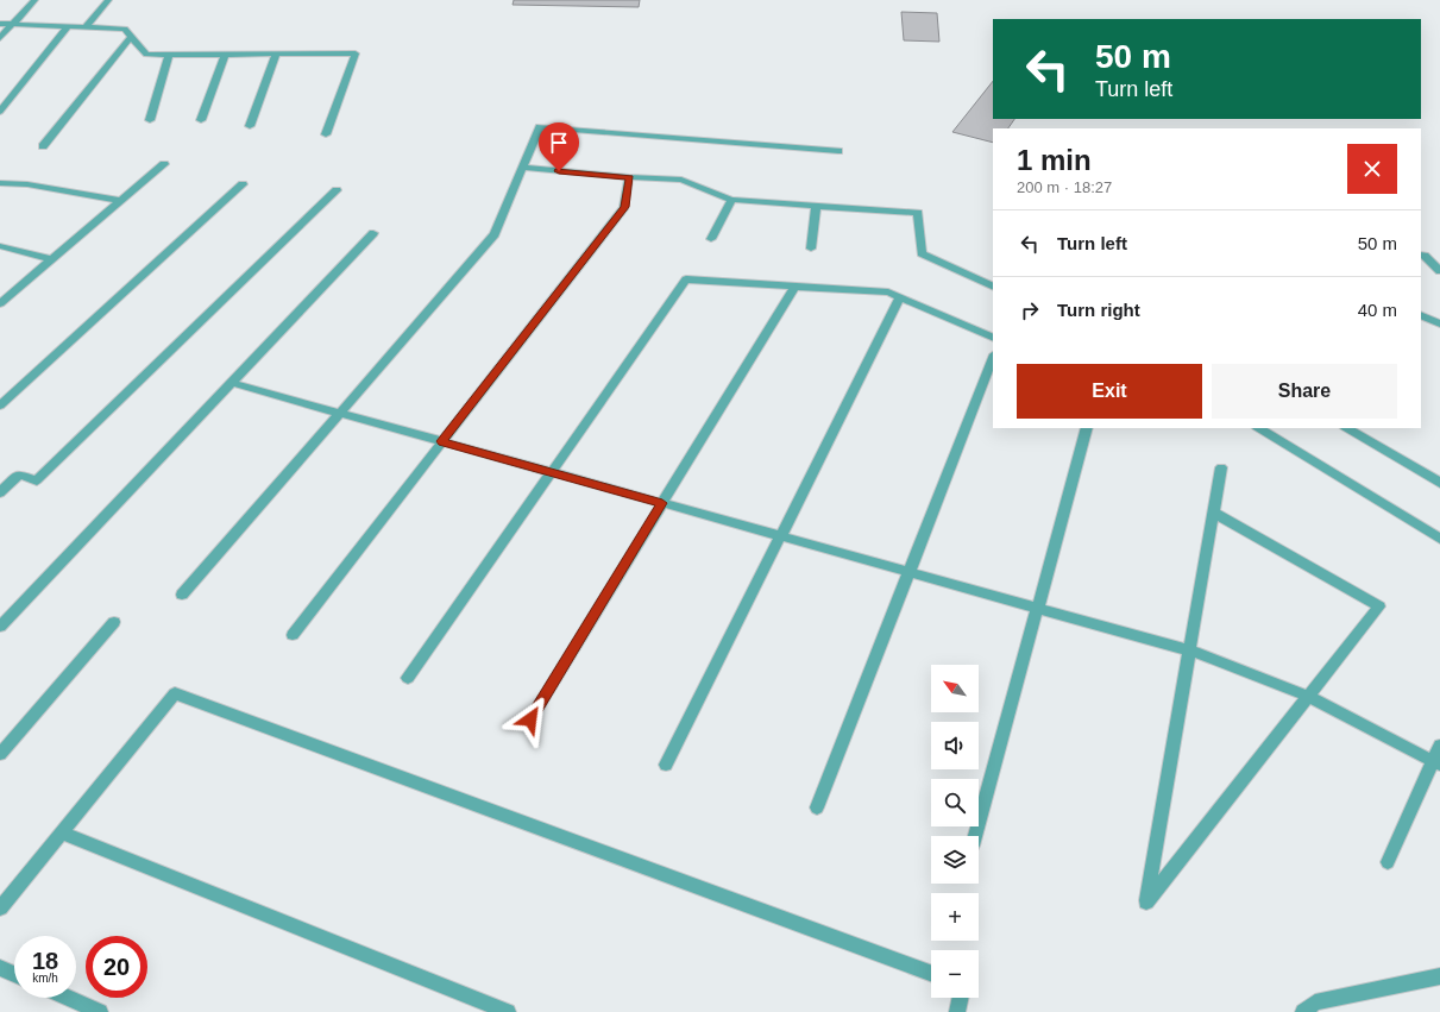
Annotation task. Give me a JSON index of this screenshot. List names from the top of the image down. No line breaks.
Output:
{"north":"top left","page":{"turn":["50 m","Turn left"],"heading":["1 min","200 m · 18:27"],"list":[{"name":"Turn left","value":"50 m"},{"name":"Turn right","value":"40 m"}],"buttons":["Exit","Share"],"map_buttons":["+","−"],"speed":"18 km/h","limit":"20"}}
